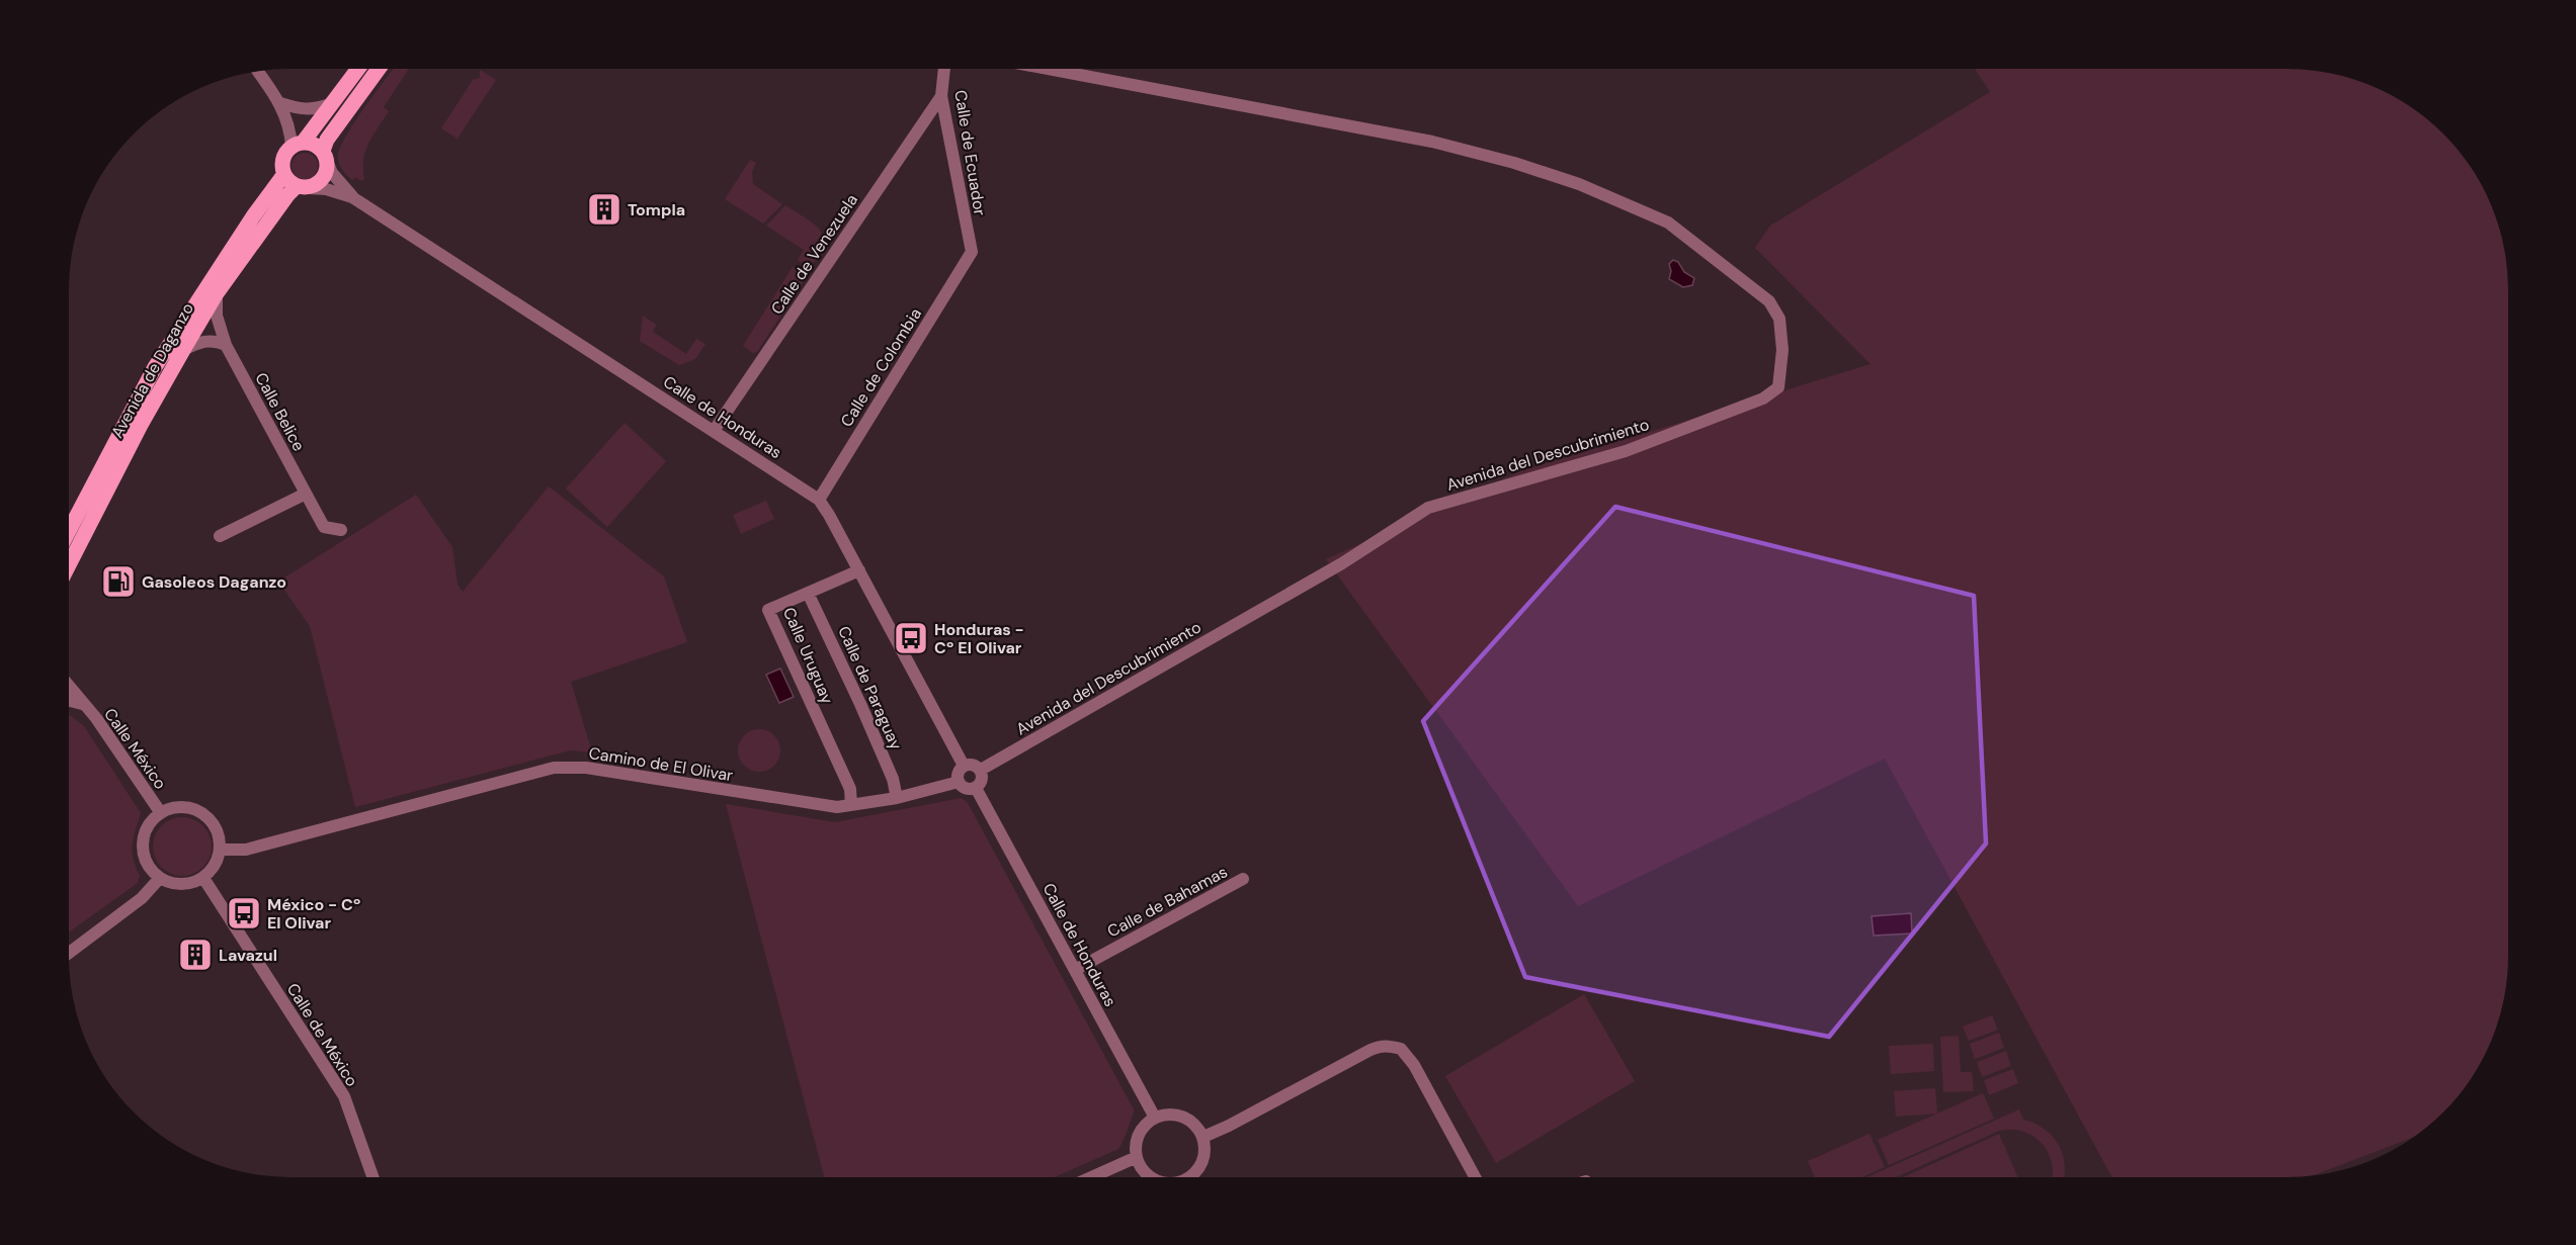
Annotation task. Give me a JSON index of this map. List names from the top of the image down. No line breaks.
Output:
{"streets":{"main road":["Avenida de Daganzo"],"street":["Calle de Ecuador","Calle de Venezuela","Calle de Colombia","Calle Belice","Calle de Honduras","Avenida del Descubrimiento","Calle Uruguay","Calle de Paraguay","Calle México","Camino de El Olivar","Calle de Bahamas","Calle de México"]},"crossings":[["Calle de Ecuador","Calle de Venezuela"],["Calle de Ecuador","Calle de Colombia"],["Calle de Venezuela","Calle de Honduras"],["Calle de Colombia","Calle de Honduras"],["Avenida de Daganzo","Calle Belice"],["Avenida de Daganzo","Calle de Honduras"],["Calle de Honduras","Avenida del Descubrimiento"],["Calle de Honduras","Calle Uruguay"],["Calle de Honduras","Camino de El Olivar"],["Calle de Honduras","Calle de Bahamas"],["Avenida del Descubrimiento","Camino de El Olivar"],["Calle Uruguay","Calle de Paraguay"],["Calle Uruguay","Camino de El Olivar"],["Calle de Paraguay","Camino de El Olivar"],["Calle México","Camino de El Olivar"],["Calle México","Calle de México"],["Camino de El Olivar","Calle de México"]],"places":{"building":["Tompla","Lavazul"],"fuel station":["Gasoleos Daganzo"],"bus stop":["Honduras - Cº El Olivar","México - Cº El Olivar"]}}
